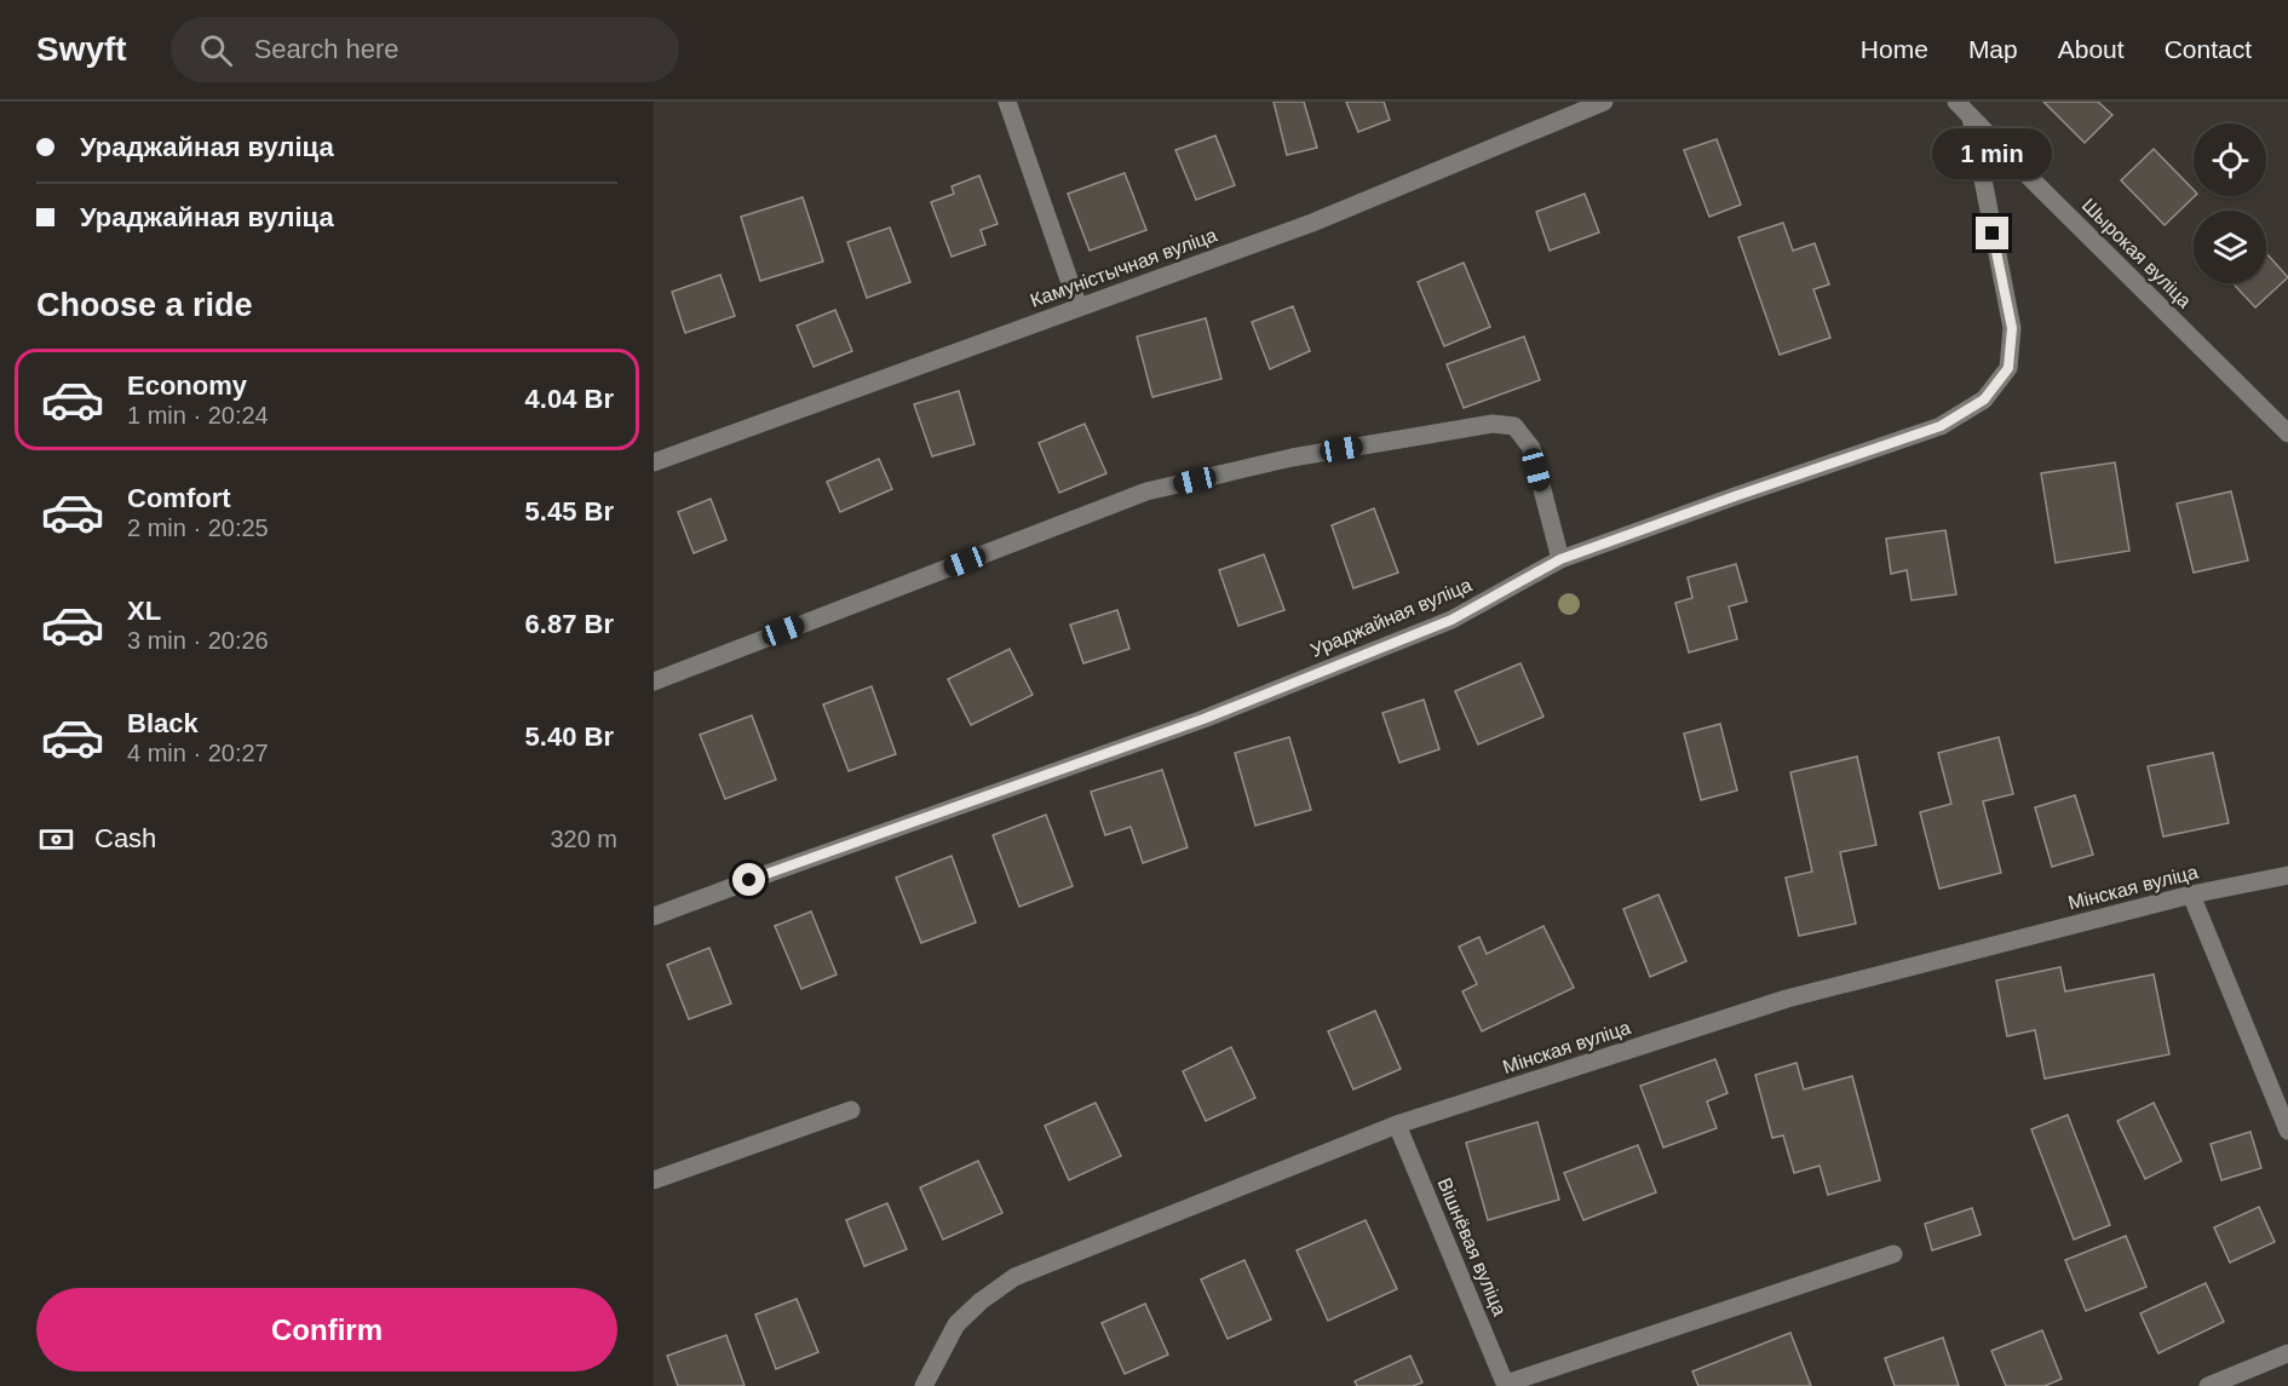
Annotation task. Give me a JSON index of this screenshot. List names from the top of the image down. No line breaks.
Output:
{"streets":{"street":["Шырокая вуліца","Камуністычная вуліца","Ураджайная вуліца","Мінская вуліца","Вішнёвая вуліца"]},"crossings":[["Шырокая вуліца","Ураджайная вуліца"],["Мінская вуліца","Вішнёвая вуліца"]],"page":{"header":"Swyft","search":"Search here","nav":["Home","Map","About","Contact"],"banner":["Ураджайная вуліца","Ураджайная вуліца"],"bubble":"1 min","heading":"Choose a ride","list":[{"name":"Economy","note":"1 min · 20:24","value":"4.04 Br"},{"name":"Comfort","note":"2 min · 20:25","value":"5.45 Br"},{"name":"XL","note":"3 min · 20:26","value":"6.87 Br"},{"name":"Black","note":"4 min · 20:27","value":"5.40 Br"}],"pay":["Cash","320 m"],"buttons":"Confirm"}}
